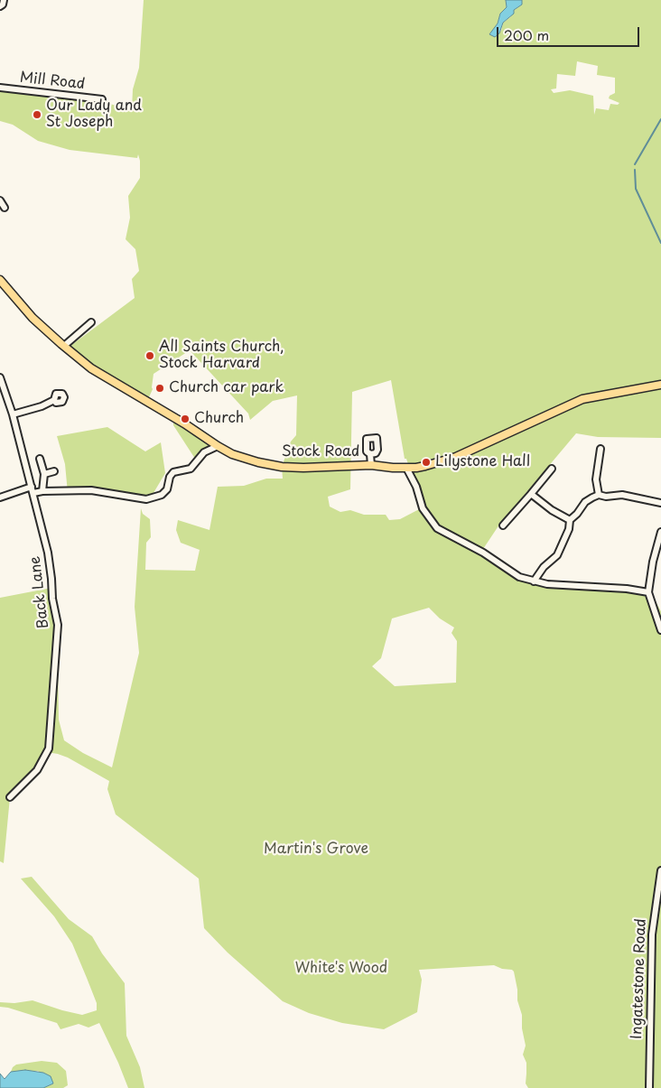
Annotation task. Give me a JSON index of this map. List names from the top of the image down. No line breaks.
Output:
{"streets":{"main road":["Stock Road"],"street":["Mill Road","Back Lane","Ingatestone Road"]},"parks":["Martin's Grove","White's Wood"],"places":["Our Lady and St Joseph","All Saints Church, Stock Harvard","Church car park","Church","Lilystone Hall"],"scale_bar":"200 m"}
